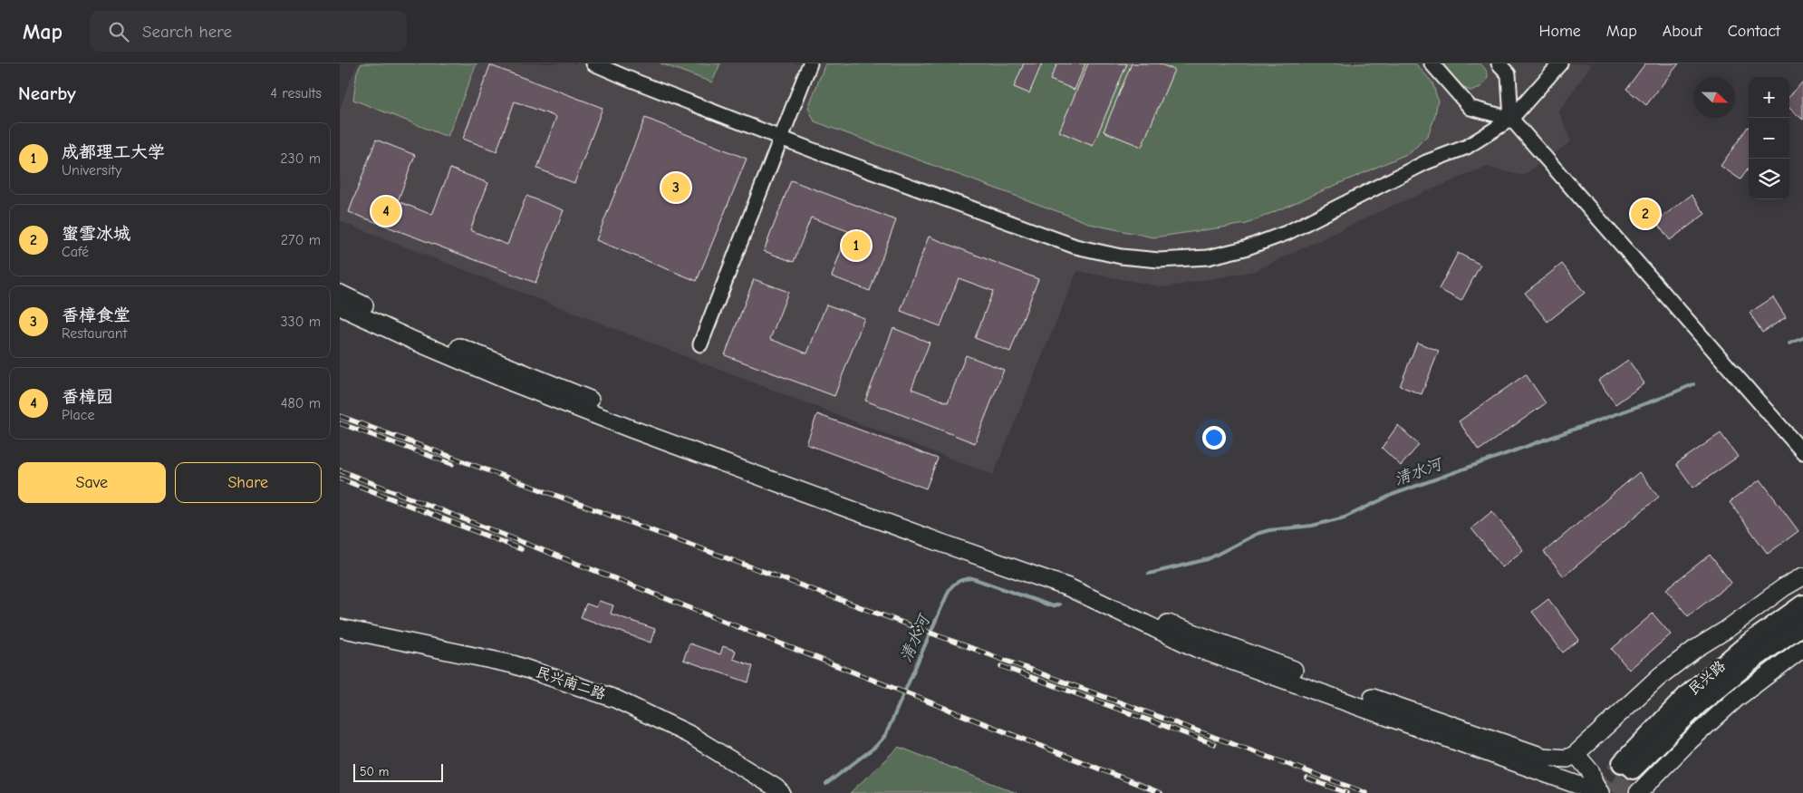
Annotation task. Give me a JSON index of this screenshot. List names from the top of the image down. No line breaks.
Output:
{"streets":{"main road":["民兴路"],"street":["民兴南二路"]},"water":["清水河"],"scale_bar":"50 m","north":"right","page":{"header":"Map","search":"Search here","nav":["Home","Map","About","Contact"],"heading":["Nearby","4 results"],"map_buttons":["+","−"],"list":[{"mark":"1","name":"成都理工大学","note":"University","value":"230 m"},{"mark":"2","name":"蜜雪冰城","note":"Café","value":"270 m"},{"mark":"3","name":"香樟食堂","note":"Restaurant","value":"330 m"},{"mark":"4","name":"香樟园","note":"Place","value":"480 m"}],"pins":["3","4","2","1"],"buttons":["Save","Share"],"scale":"50 m"}}
